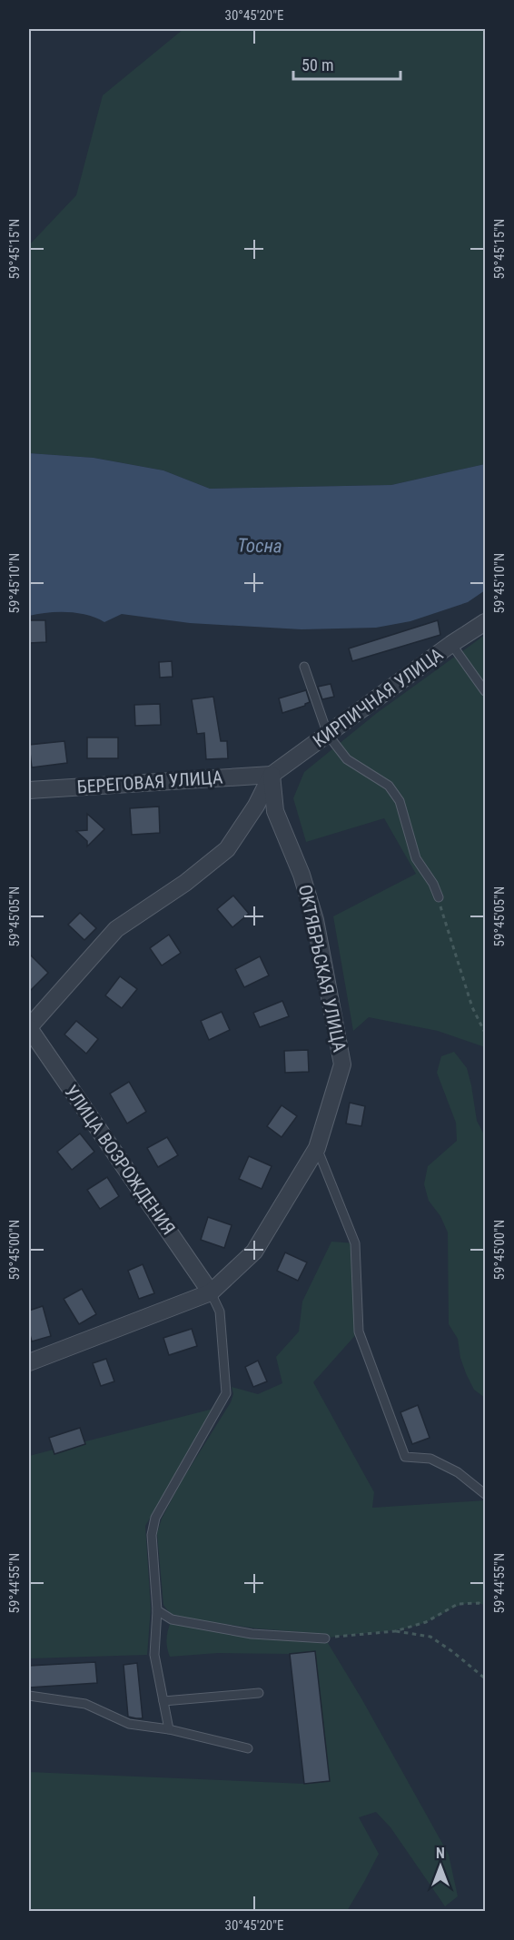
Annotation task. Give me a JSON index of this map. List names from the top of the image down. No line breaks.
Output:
{"streets":{"street":["КИРПИЧНАЯ УЛИЦА","БЕРЕГОВАЯ УЛИЦА","ОКТЯБРЬСКАЯ УЛИЦА","УЛИЦА ВОЗРОЖДЕНИЯ"]},"crossings":[["КИРПИЧНАЯ УЛИЦА","БЕРЕГОВАЯ УЛИЦА"],["КИРПИЧНАЯ УЛИЦА","ОКТЯБРЬСКАЯ УЛИЦА"],["БЕРЕГОВАЯ УЛИЦА","ОКТЯБРЬСКАЯ УЛИЦА"],["ОКТЯБРЬСКАЯ УЛИЦА","УЛИЦА ВОЗРОЖДЕНИЯ"]],"water":["Тосна"],"scale_bar":"50 m","north":"top","coordinates":["30°45'20\"E","59°45'15\"N","59°45'10\"N","59°45'05\"N","59°45'00\"N","59°44'55\"N"]}
